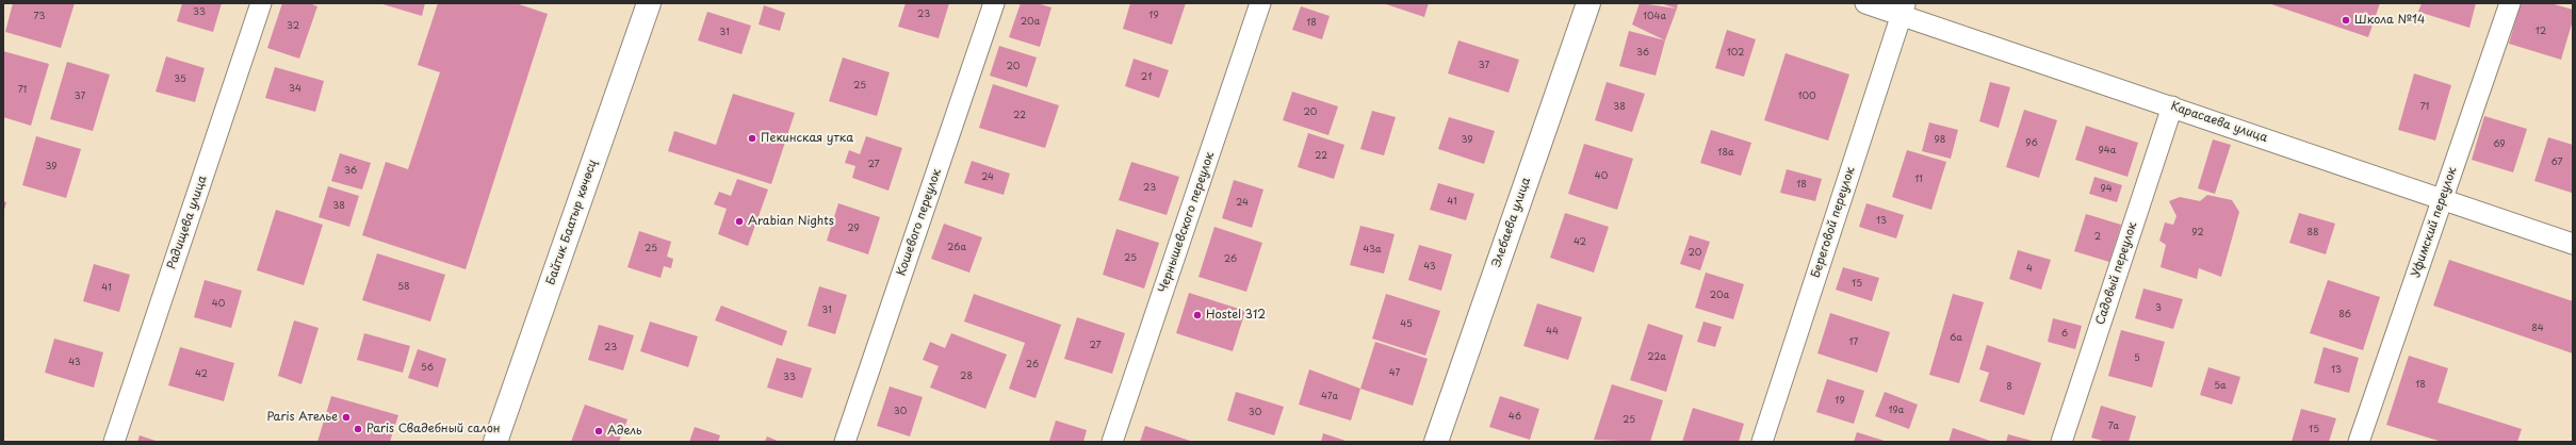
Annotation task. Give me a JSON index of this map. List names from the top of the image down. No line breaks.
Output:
{"streets":{"main road":["Байтик Баатыр көчөсү","Элебаева улица"],"street":["Карасаева улица","Радищева улица","Кошевого переулок","Чернышевского переулок","Береговой переулок","Уфимский переулок","Садовый переулок"]},"crossings":[["Карасаева улица","Береговой переулок"],["Карасаева улица","Уфимский переулок"],["Карасаева улица","Садовый переулок"]],"places":["Школа №14","Пекинская утка","Arabian Nights","Hostel 312","Paris Ателье","Paris Свадебный салон","Адель"],"house_numbers":["33","23","19","73","104а","20а","18","32","12","31","36","102","37","20","21","35","25","34","71","37","100","38","71","20","22","39","98","96","69","94а","18а","22","67","27","39","36","40","24","11","18","23","94","41","24","38","13","29","92","88","2","42","26а","25","43а","20","25","26","43","4","15","58","41","20а","40","3","31","86","45","84","44","6","6а","17","27","23","22а","5","43","26","56","13","47","42","28","33","18","5а","8","47а","19","19а","30","30","46","25","7а","15"]}
